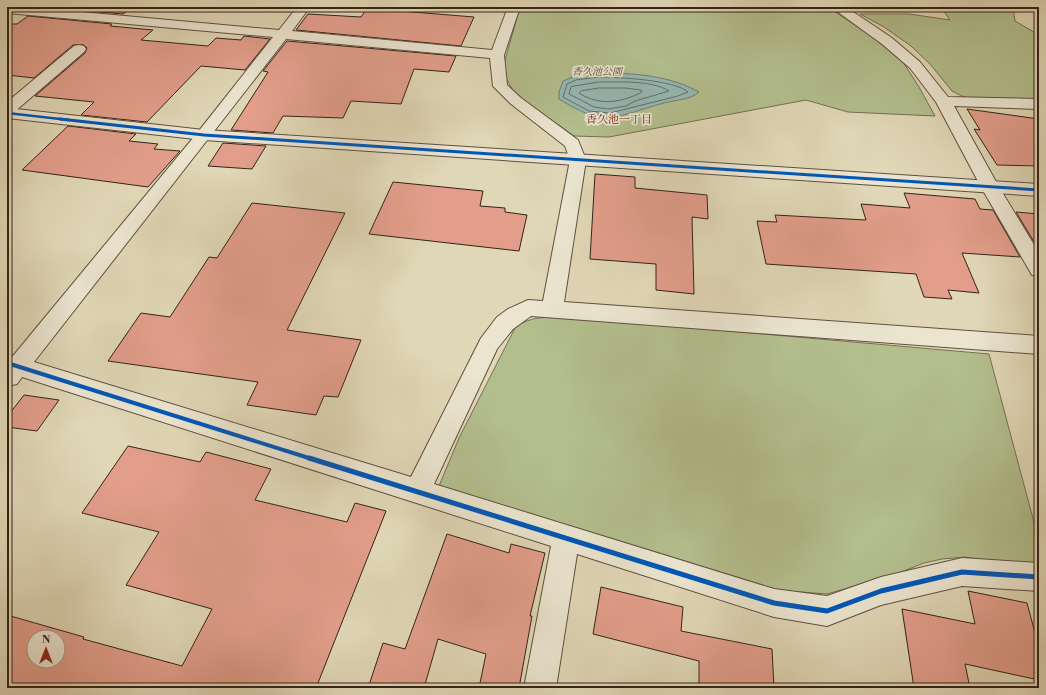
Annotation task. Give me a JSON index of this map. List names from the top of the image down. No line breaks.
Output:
{"districts":["香久池一丁目"],"parks":["香久池公園"],"north":"top"}
